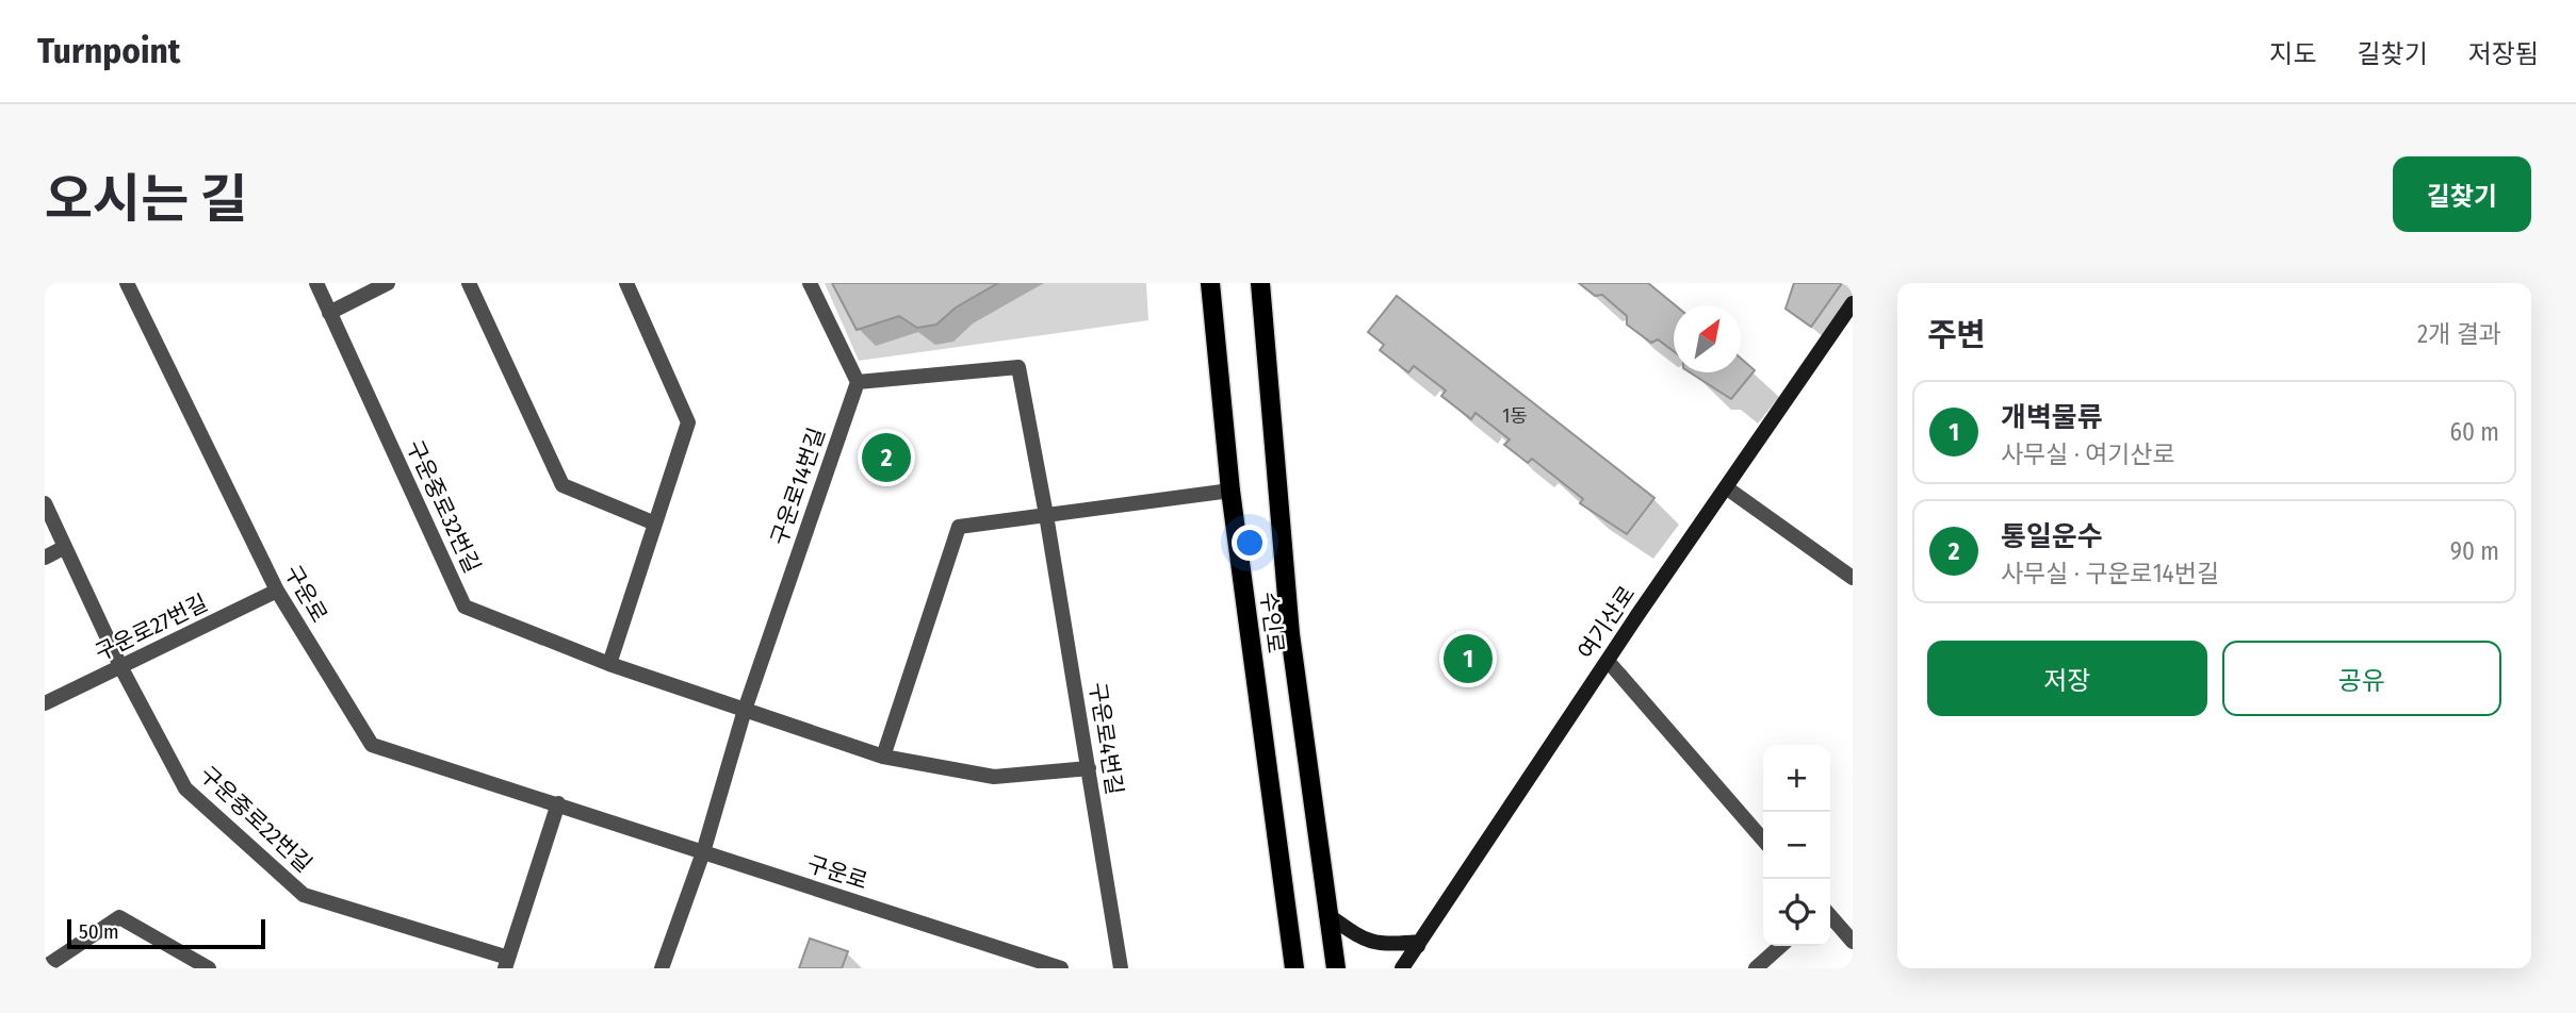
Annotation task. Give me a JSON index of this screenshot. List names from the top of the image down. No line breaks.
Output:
{"streets":{"main road":["수인로"],"street":["구운로14번길","구운중로32번길","구운로","여기산로","구운로27번길","구운로4번길","구운중로22번길"]},"crossings":[["구운로14번길","구운중로32번길"],["구운로14번길","구운로"],["구운로14번길","구운로4번길"],["구운로","구운로27번길"],["구운로27번길","구운중로22번길"]],"house_numbers":["1동"],"scale_bar":"50 m","north":"top right","page":{"header":"Turnpoint","nav":["지도","길찾기","저장됨"],"title":"오시는 길","buttons":["길찾기",["저장","공유"]],"heading":["주변","2개 결과"],"list":[{"mark":"1","name":"개벽물류","note":"사무실 · 여기산로","value":"60 m"},{"mark":"2","name":"통일운수","note":"사무실 · 구운로14번길","value":"90 m"}],"pins":["2","1"],"map_buttons":["+","−"],"scale":"50 m"}}
